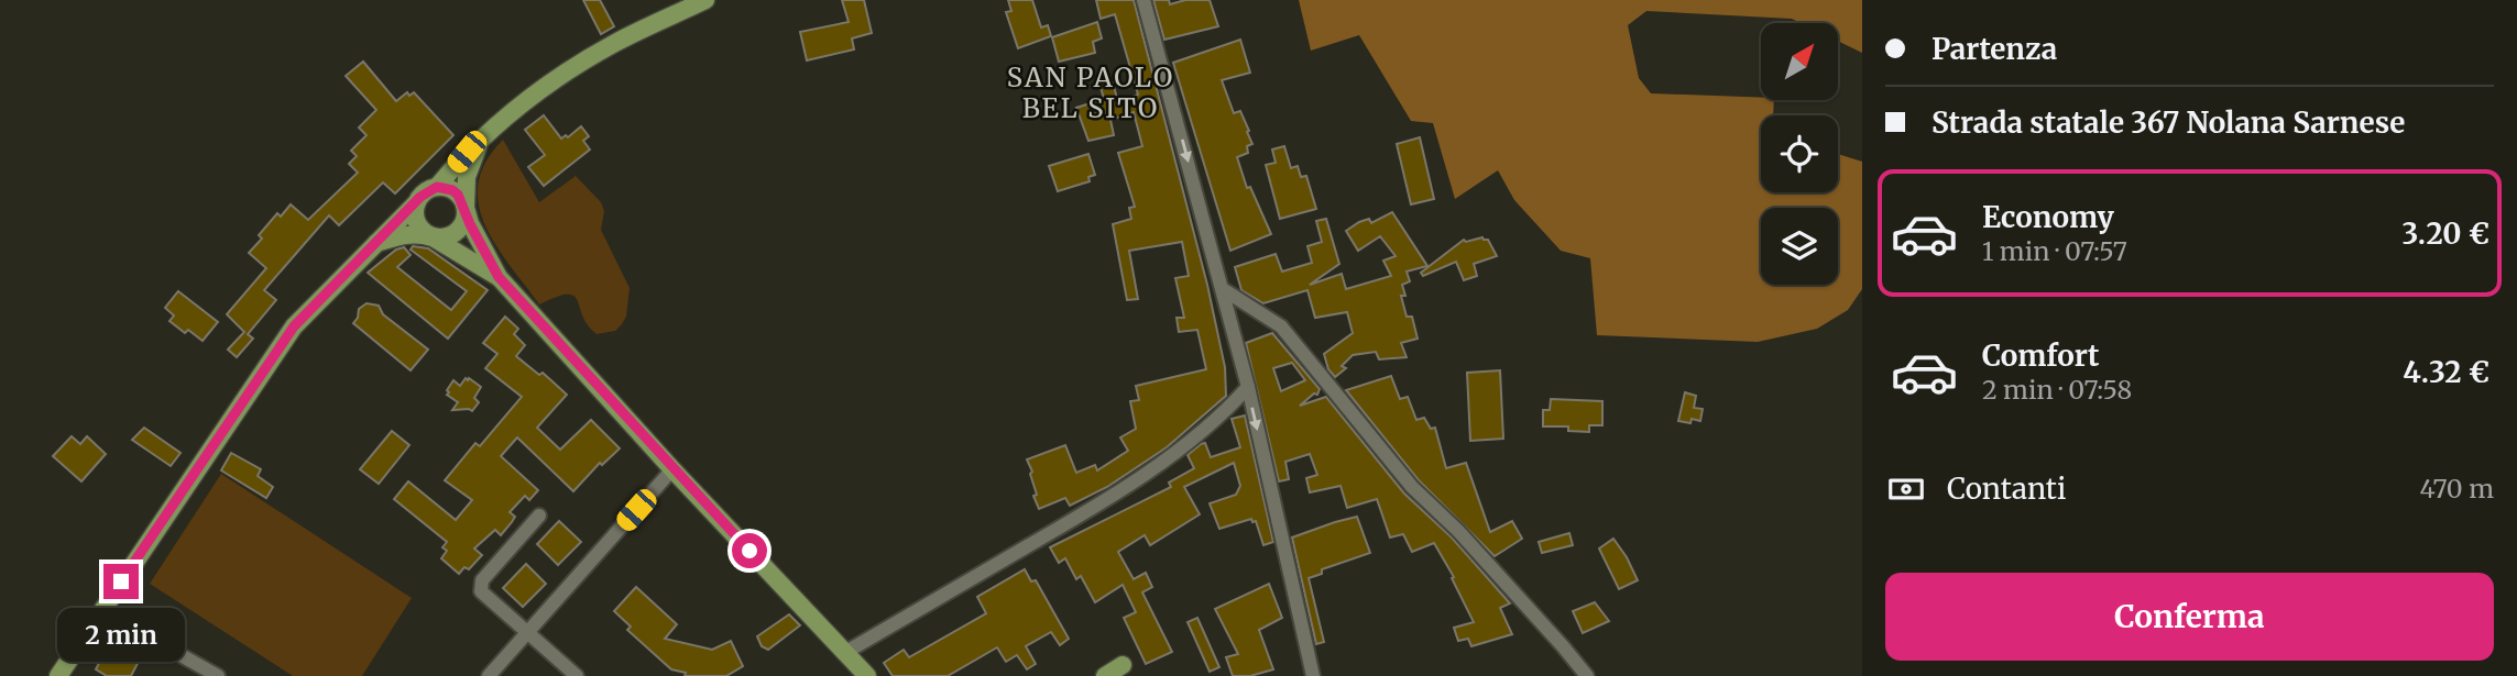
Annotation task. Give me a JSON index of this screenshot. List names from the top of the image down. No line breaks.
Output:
{"districts":["SAN PAOLO BEL SITO"],"north":"top right","page":{"banner":["Partenza","Strada statale 367 Nolana Sarnese"],"list":[{"name":"Economy","note":"1 min · 07:57","value":"3.20 €"},{"name":"Comfort","note":"2 min · 07:58","value":"4.32 €"}],"pay":["Contanti","470 m"],"buttons":"Conferma","bubble":"2 min"}}
